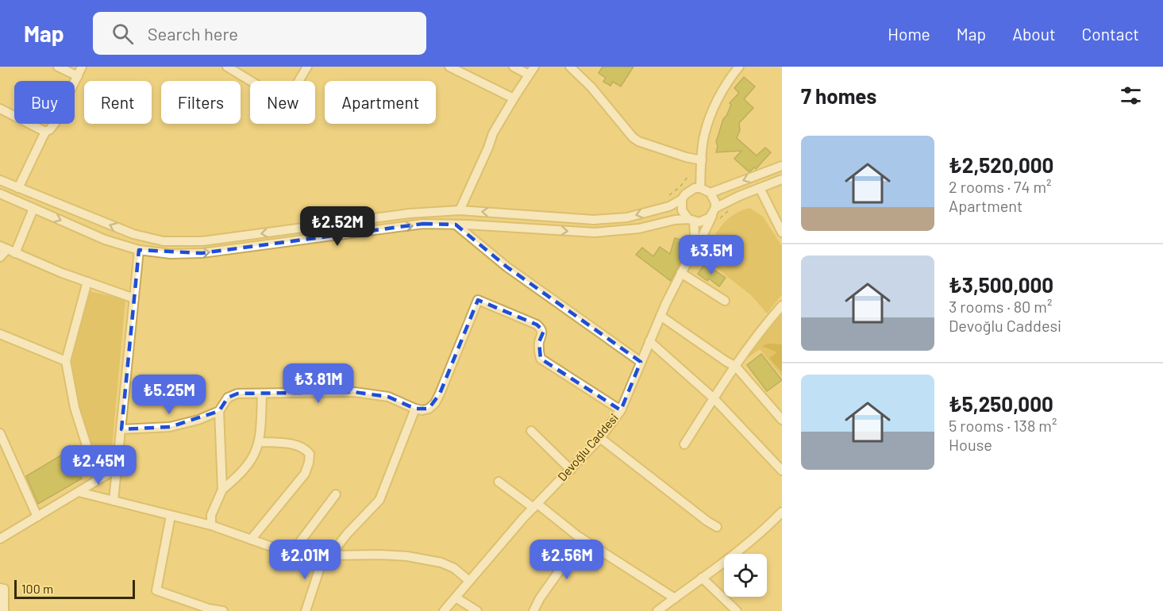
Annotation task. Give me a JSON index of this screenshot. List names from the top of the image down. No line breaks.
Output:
{"streets":{"street":["Devoğlu Caddesi"]},"scale_bar":"100 m","page":{"header":"Map","search":"Search here","nav":["Home","Map","About","Contact"],"heading":"7 homes","chip":["Buy","Rent","Filters","New","Apartment"],"list":[{"name":"₺2,520,000","note":"2 rooms · 74 m² · Apartment"},{"name":"₺3,500,000","note":"3 rooms · 80 m² · Devoğlu Caddesi"},{"name":"₺5,250,000","note":"5 rooms · 138 m² · House"}],"price":["₺2.52M","₺3.5M","₺3.81M","₺5.25M","₺2.45M","₺2.01M","₺2.56M"],"scale":"100 m"}}
